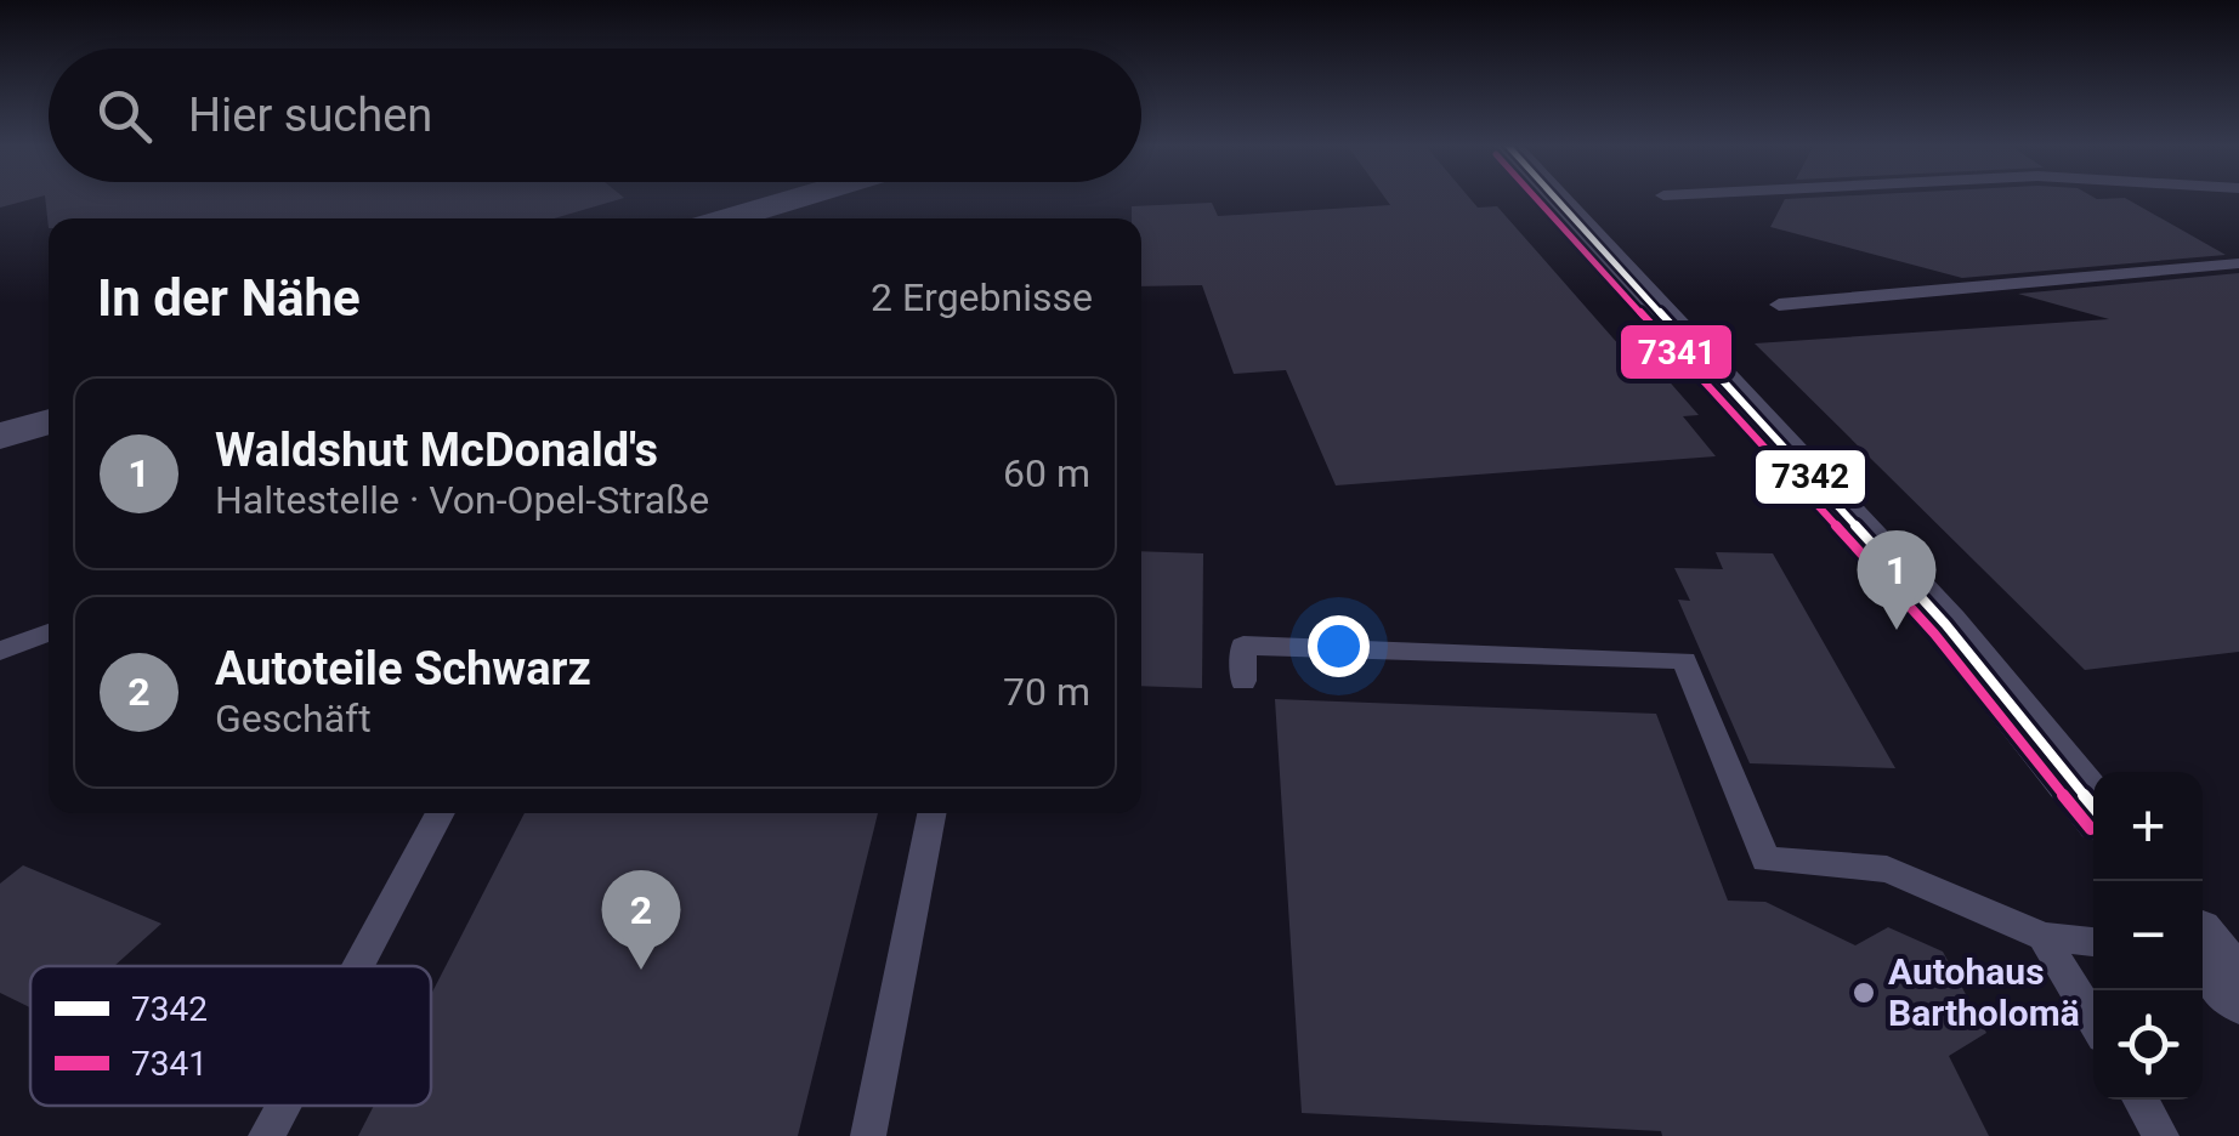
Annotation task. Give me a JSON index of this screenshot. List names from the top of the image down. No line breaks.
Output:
{"places":["Autohaus Bartholomä"],"lines":["transit line 7342","transit line 7341"],"legend":["7342","7341"],"page":{"search":"Hier suchen","heading":["In der Nähe","2 Ergebnisse"],"list":[{"mark":"1","name":"Waldshut McDonald's","note":"Haltestelle · Von-Opel-Straße","value":"60 m"},{"mark":"2","name":"Autoteile Schwarz","note":"Geschäft","value":"70 m"}],"pins":["1","2"],"map_buttons":["+","−"]}}
